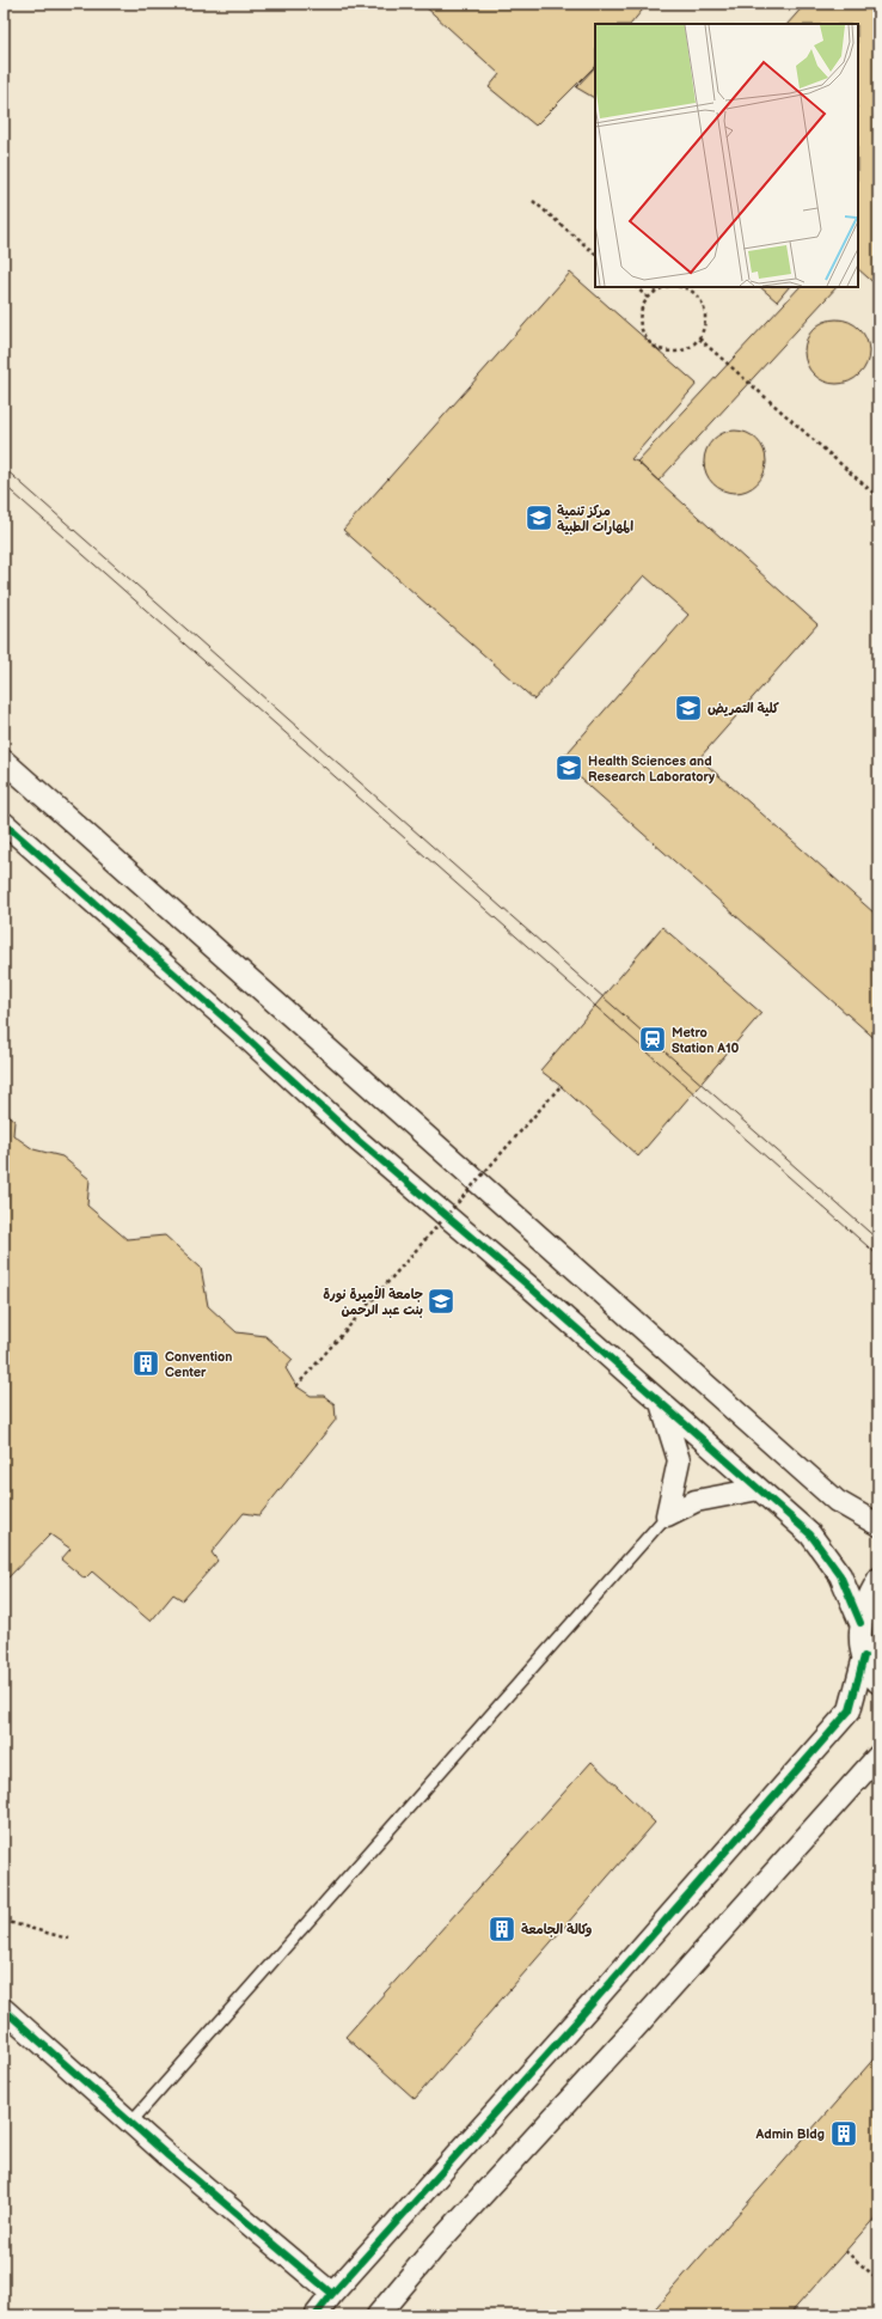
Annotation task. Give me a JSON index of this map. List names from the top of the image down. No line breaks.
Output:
{"places":{"school or university":["مركز تنمية المهارات الطبية","كلية التمريض","Health Sciences and Research Laboratory","جامعة الأميرة نورة بنت عبد الرحمن"],"station":["Metro Station A10"],"building":["Convention Center","وكالة الجامعة","Admin Bldg"]}}
